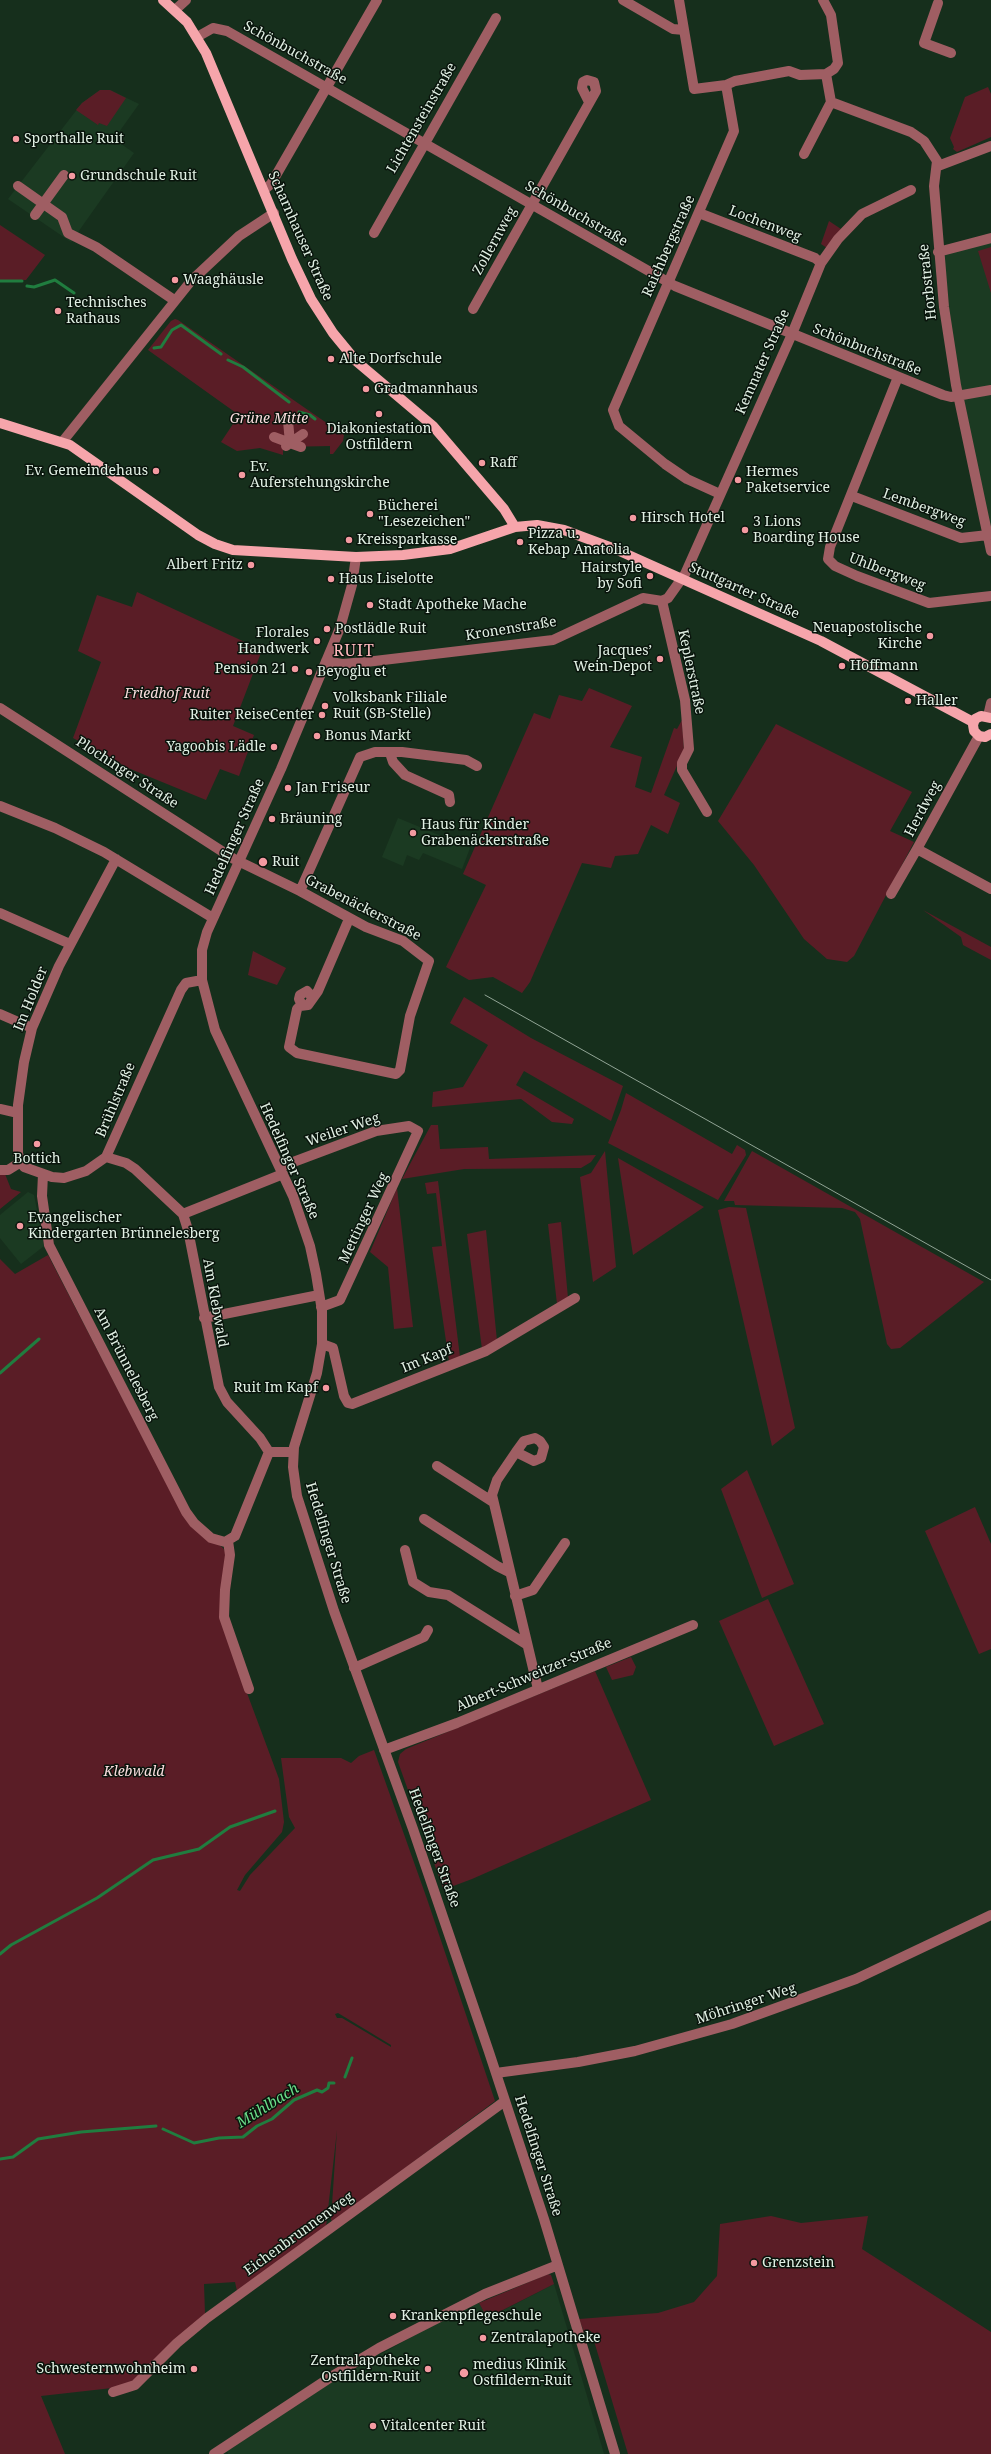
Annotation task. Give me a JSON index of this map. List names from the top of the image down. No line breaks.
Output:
{"streets":{"main road":["Scharnhauser Straße","Stuttgarter Straße"],"street":["Schönbuchstraße","Lichtensteinstraße","Lochenweg","Zollernweg","Raichbergstraße","Horbstraße","Kemnater Straße","Lembergweg","Uhlbergweg","Kronenstraße","Keplerstraße","Plochinger Straße","Herdweg","Hedelfinger Straße","Grabenäckerstraße","Im Holder","Brühlstraße","Weiler Weg","Mettinger Weg","Am Klebwald","Im Kapf","Am Brünnelesberg","Albert-Schweitzer-Straße","Möhringer Weg","Eichenbrunnenweg"]},"crossings":[["Schönbuchstraße","Lichtensteinstraße"],["Schönbuchstraße","Scharnhauser Straße"],["Schönbuchstraße","Zollernweg"],["Schönbuchstraße","Raichbergstraße"],["Schönbuchstraße","Horbstraße"],["Schönbuchstraße","Kemnater Straße"],["Schönbuchstraße","Uhlbergweg"],["Lochenweg","Raichbergstraße"],["Lochenweg","Kemnater Straße"],["Scharnhauser Straße","Stuttgarter Straße"],["Raichbergstraße","Kemnater Straße"],["Horbstraße","Lembergweg"],["Kemnater Straße","Stuttgarter Straße"],["Lembergweg","Uhlbergweg"],["Stuttgarter Straße","Hedelfinger Straße"],["Kronenstraße","Keplerstraße"],["Kronenstraße","Hedelfinger Straße"],["Plochinger Straße","Hedelfinger Straße"],["Plochinger Straße","Grabenäckerstraße"],["Hedelfinger Straße","Grabenäckerstraße"],["Hedelfinger Straße","Brühlstraße"],["Hedelfinger Straße","Weiler Weg"],["Hedelfinger Straße","Mettinger Weg"],["Hedelfinger Straße","Im Kapf"],["Hedelfinger Straße","Albert-Schweitzer-Straße"],["Hedelfinger Straße","Möhringer Weg"],["Hedelfinger Straße","Eichenbrunnenweg"],["Im Holder","Brühlstraße"],["Brühlstraße","Am Brünnelesberg"],["Weiler Weg","Mettinger Weg"],["Weiler Weg","Am Klebwald"]],"districts":["RUIT"],"water":["Mühlbach"],"parks":["Grüne Mitte","Friedhof Ruit","Klebwald"],"places":["Sporthalle Ruit","Grundschule Ruit","Waaghäusle","Technisches Rathaus","Alte Dorfschule","Gradmannhaus","Diakoniestation Ostfildern","Raff","Ev. Gemeindehaus","Ev. Auferstehungskirche","Hermes Paketservice","Bücherei \"Lesezeichen\"","Hirsch Hotel","3 Lions Boarding House","Kreissparkasse","Pizza u. Kebap Anatolia","Albert Fritz","Hairstyle by Sofi","Haus Liselotte","Stadt Apotheke Mache","Postlädle Ruit","Neuapostolische Kirche","Florales Handwerk","Jacques’ Wein-Depot","Hoffmann","Pension 21","Beyoglu et","Haller","Volksbank Filiale Ruit (SB-Stelle)","Ruiter ReiseCenter","Bonus Markt","Yagoobis Lädle","Jan Friseur","Bräuning","Haus für Kinder Grabenäckerstraße","Ruit","Bottich","Evangelischer Kindergarten Brünnelesberg","Ruit Im Kapf","Grenzstein","Krankenpflegeschule","Zentralapotheke","Schwesternwohnheim","Zentralapotheke Ostfildern-Ruit","medius Klinik Ostfildern-Ruit","Vitalcenter Ruit"]}
